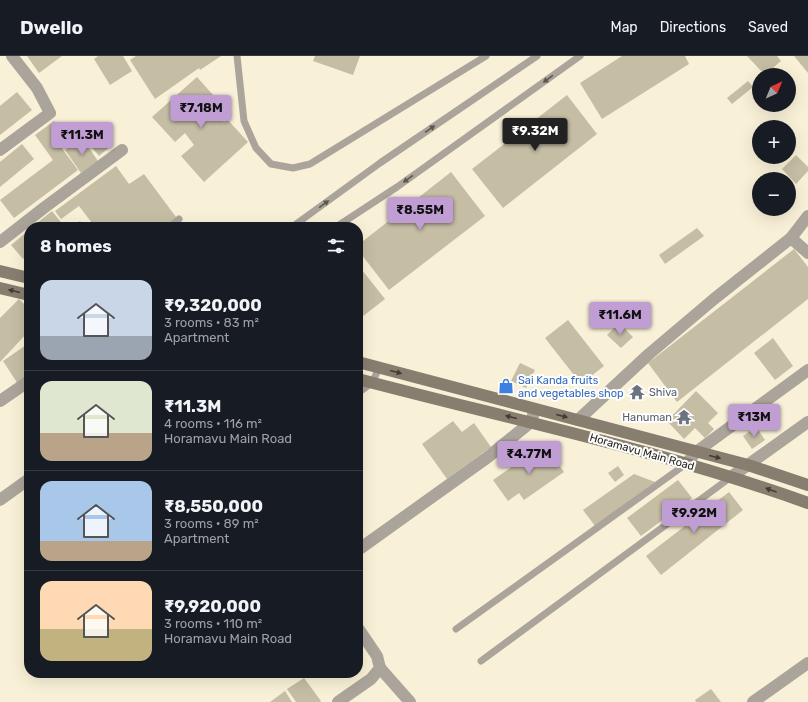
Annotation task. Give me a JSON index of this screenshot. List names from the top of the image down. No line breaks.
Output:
{"streets":{"main road":["Horamavu Main Road"]},"places":{"shop":["Sai Kanda fruits and vegetables shop"],"temple":["Shiva","Hanuman"]},"north":"top right","page":{"header":"Dwello","nav":["Map","Directions","Saved"],"map_buttons":["+","−"],"price":["₹7.18M","₹9.32M","₹11.3M","₹8.55M","₹11.6M","₹13M","₹4.77M","₹9.92M"],"heading":"8 homes","list":[{"name":"₹9,320,000","note":"3 rooms · 83 m² · Apartment"},{"name":"₹11.3M","note":"4 rooms · 116 m² · Horamavu Main Road"},{"name":"₹8,550,000","note":"3 rooms · 89 m² · Apartment"},{"name":"₹9,920,000","note":"3 rooms · 110 m² · Horamavu Main Road"}]}}
